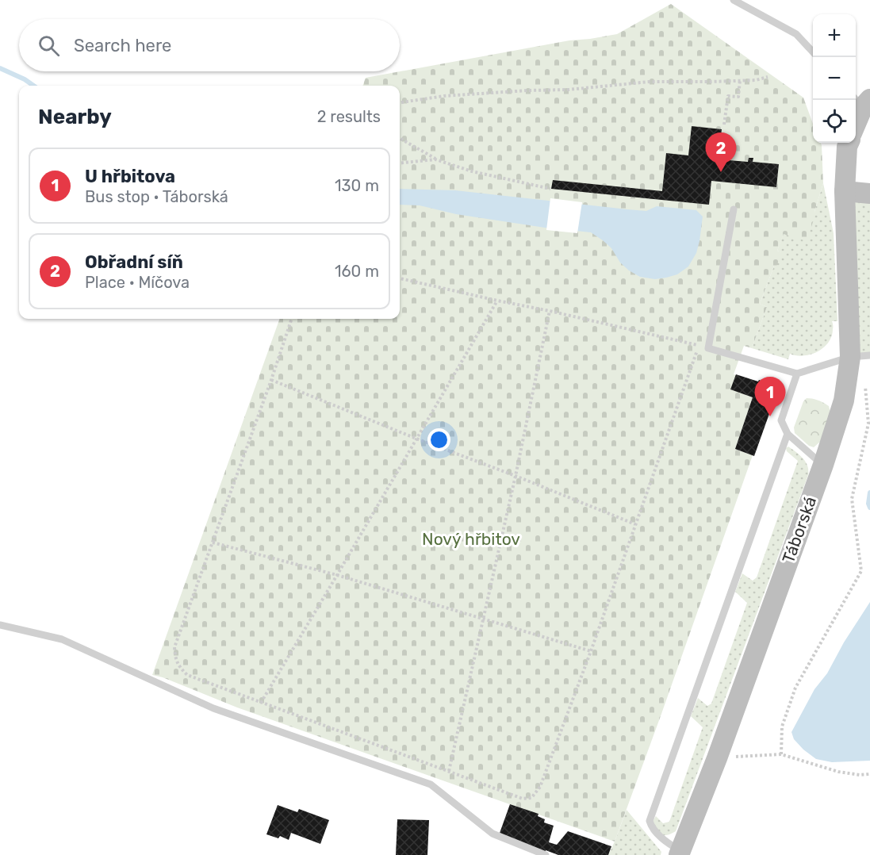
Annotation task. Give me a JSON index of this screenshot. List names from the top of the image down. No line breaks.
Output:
{"streets":{"street":["Táborská"]},"parks":["Nový hřbitov"],"page":{"map_buttons":["+","−"],"search":"Search here","heading":["Nearby","2 results"],"pins":["2","1"],"list":[{"mark":"1","name":"U hřbitova","note":"Bus stop · Táborská","value":"130 m"},{"mark":"2","name":"Obřadní síň","note":"Place · Míčova","value":"160 m"}]}}
